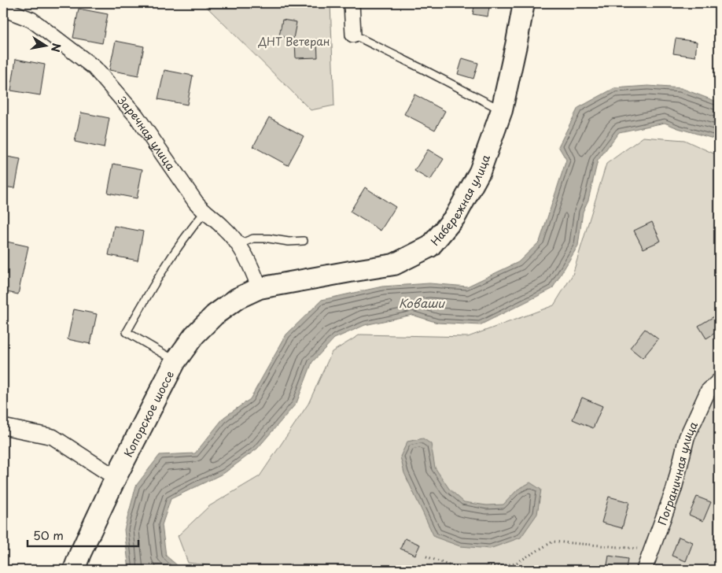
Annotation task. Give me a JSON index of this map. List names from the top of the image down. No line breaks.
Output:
{"streets":{"main road":["Набережная улица","Копорское шоссе"],"street":["Заречная улица","Пограничная улица"]},"crossings":[["Заречная улица","Набережная улица"],["Заречная улица","Копорское шоссе"],["Набережная улица","Копорское шоссе"]],"water":["Коваши"],"parks":["ДНТ Ветеран"],"scale_bar":"50 m","north":"right"}
